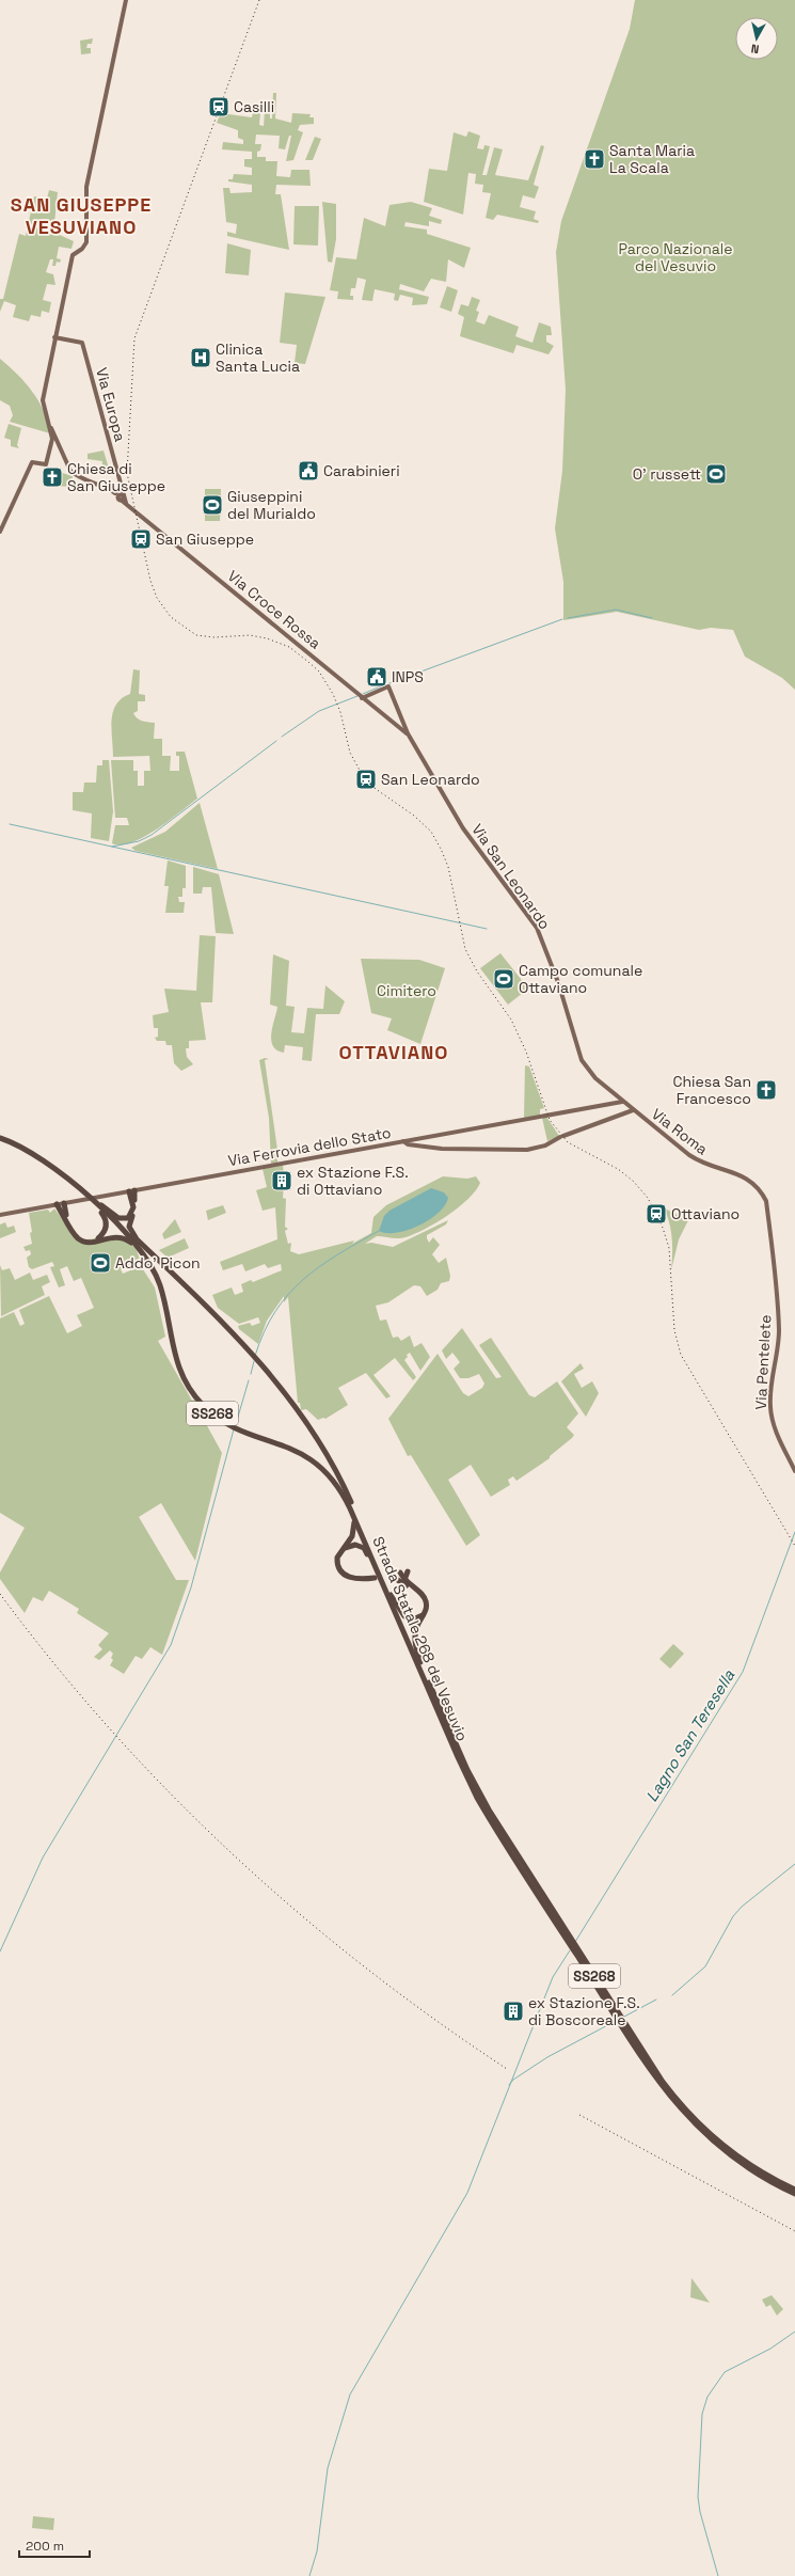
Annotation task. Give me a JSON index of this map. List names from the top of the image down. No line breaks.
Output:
{"streets":{"highway":["SS268","Strada Statale 268 del Vesuvio"],"main road":["Via Europa","Via Croce Rossa","Via San Leonardo","Via Roma","Via Ferrovia dello Stato","Via Pentelete"]},"crossings":[["Via Europa","Via Croce Rossa"],["Via Croce Rossa","Via San Leonardo"],["Via San Leonardo","Via Roma"],["Via San Leonardo","Via Ferrovia dello Stato"],["Via Roma","Via Ferrovia dello Stato"],["Via Roma","Via Pentelete"]],"districts":["SAN GIUSEPPE VESUVIANO","OTTAVIANO"],"water":["Lagno San Teresella"],"parks":["Parco Nazionale del Vesuvio","Cimitero"],"places":{"station":["Casilli","San Giuseppe","San Leonardo","Ottaviano"],"church":["Santa Maria La Scala","Chiesa di San Giuseppe","Chiesa San Francesco"],"hospital":["Clinica Santa Lucia"],"public building":["Carabinieri","INPS"],"sports":["O' russett","Giuseppini del Murialdo","Campo comunale Ottaviano","Addo' Picon"],"building":["ex Stazione F.S. di Ottaviano","ex Stazione F.S. di Boscoreale"]},"scale_bar":"200 m","north":"bottom"}
